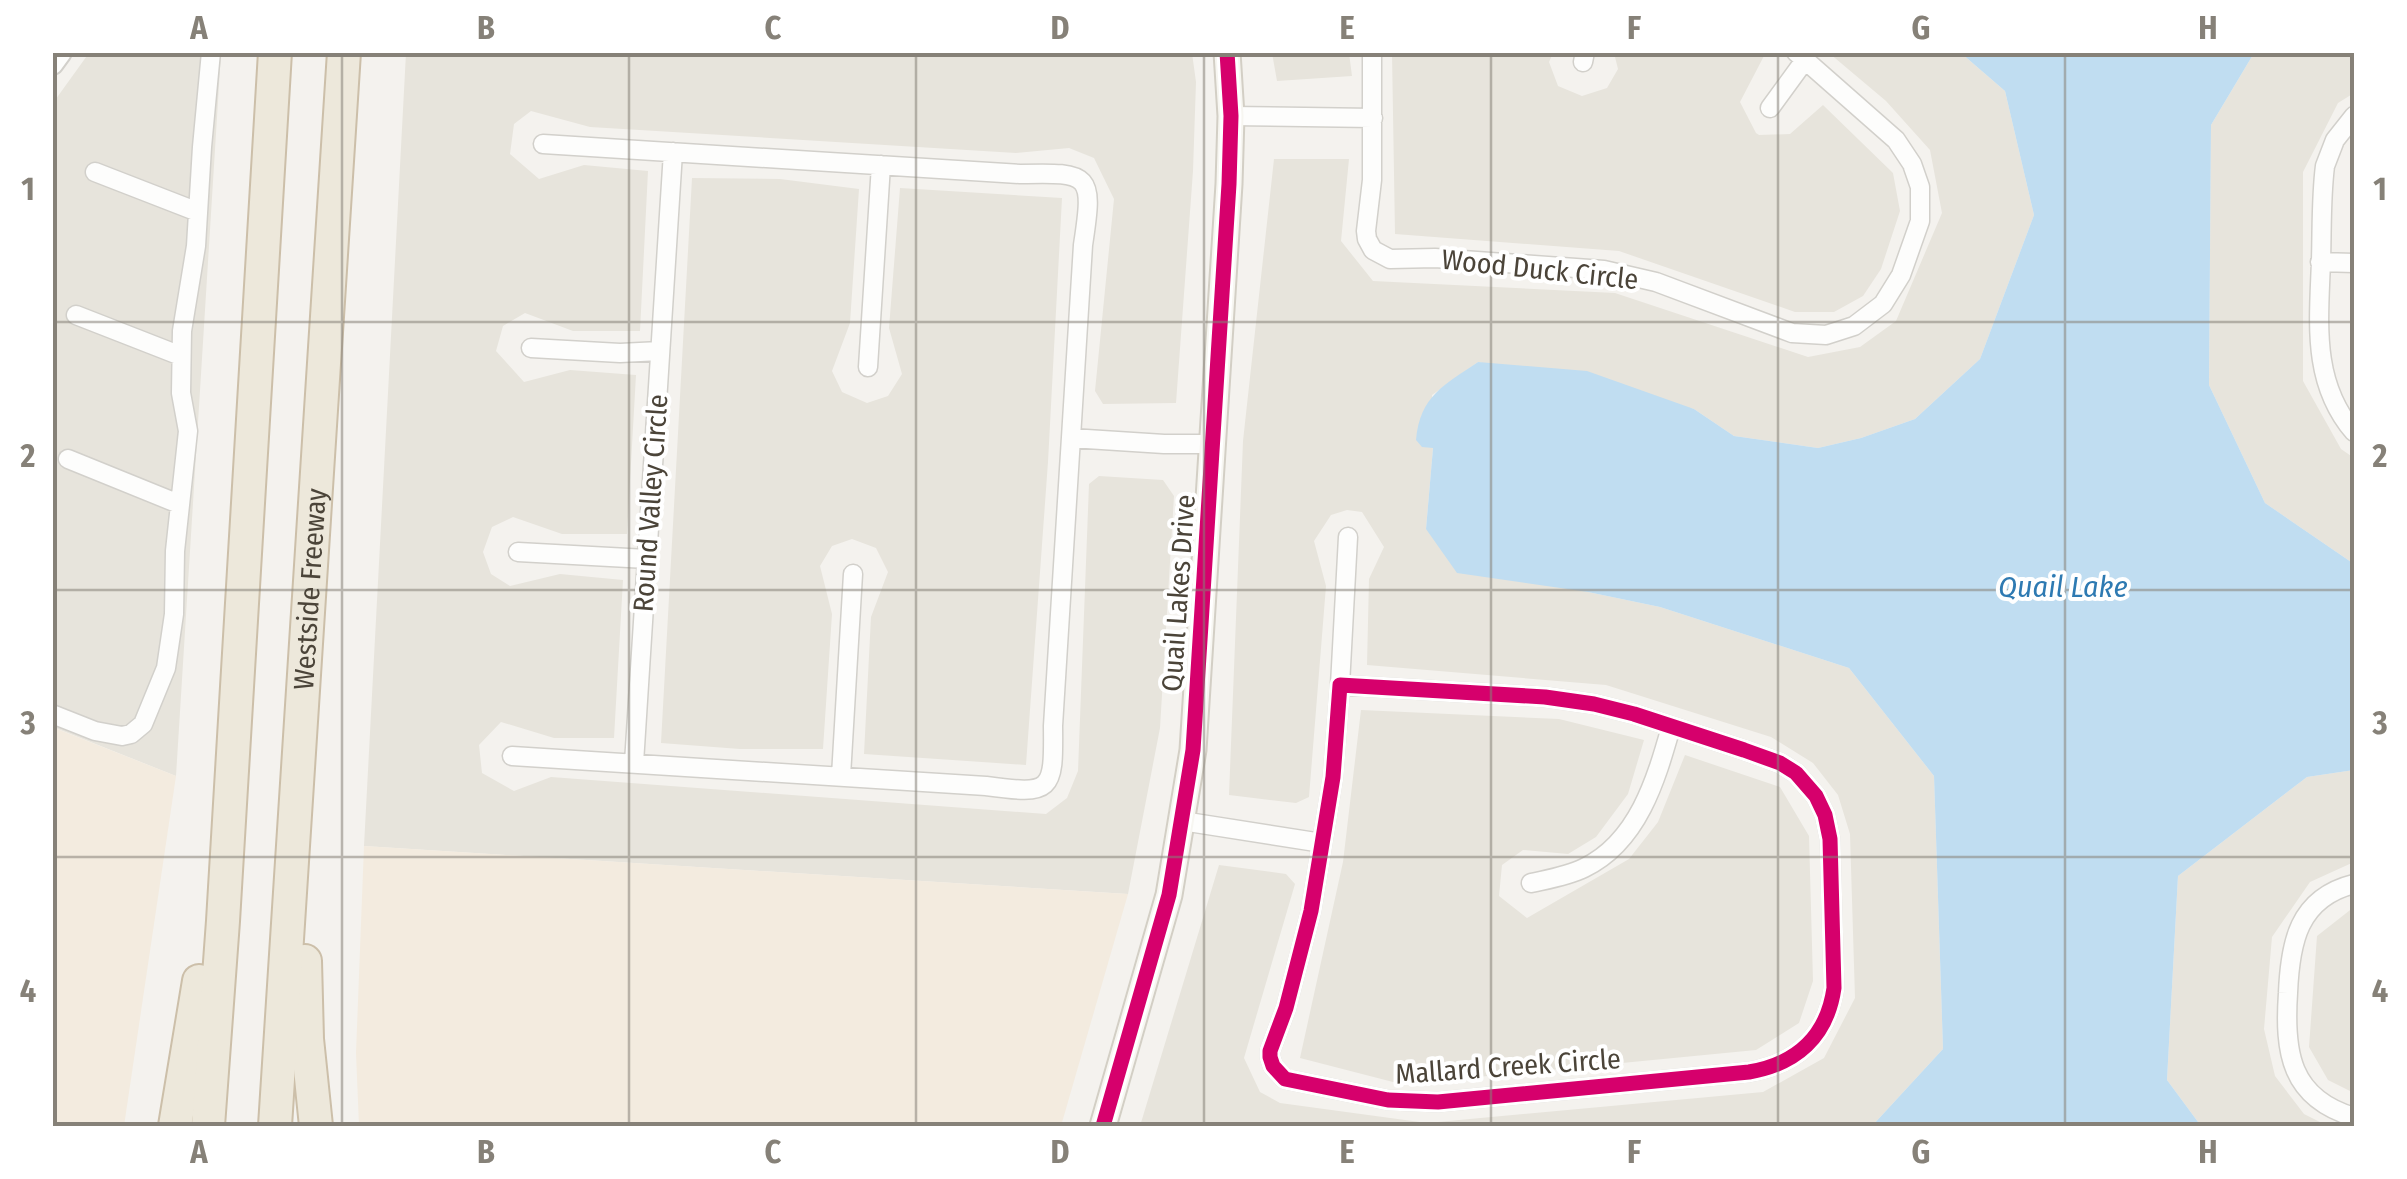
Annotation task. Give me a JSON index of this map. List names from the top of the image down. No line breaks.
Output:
{"streets":{"highway":["Westside Freeway"],"main road":["Quail Lakes Drive"],"street":["Wood Duck Circle","Round Valley Circle","Mallard Creek Circle"]},"water":["Quail Lake"],"grid":{"columns":["A","B","C","D","E","F","G","H"],"rows":["1","2","3","4"]}}
